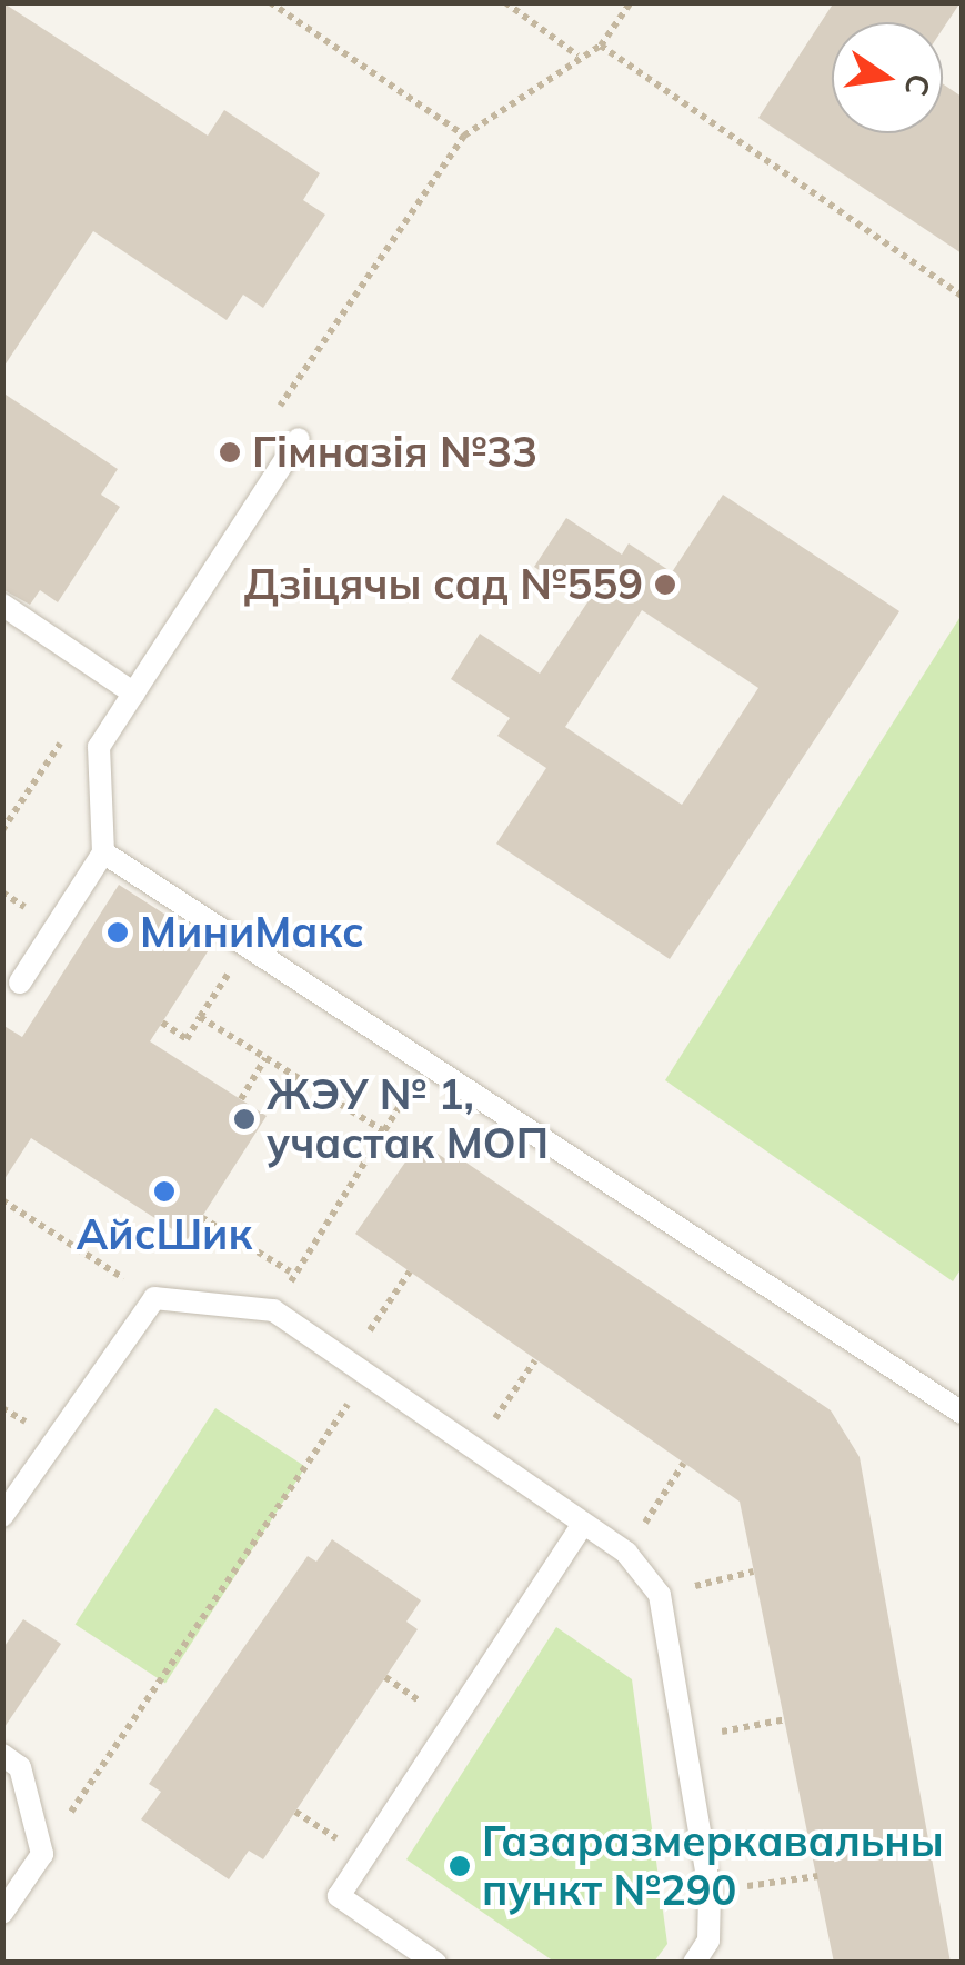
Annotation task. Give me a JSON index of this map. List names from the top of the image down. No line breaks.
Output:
{"places":["Гімназія №33","Дзіцячы сад №559","МиниМакс","ЖЭУ № 1, участак МОП","АйсШик","Газаразмеркавальны пункт №290"],"north":"right"}
